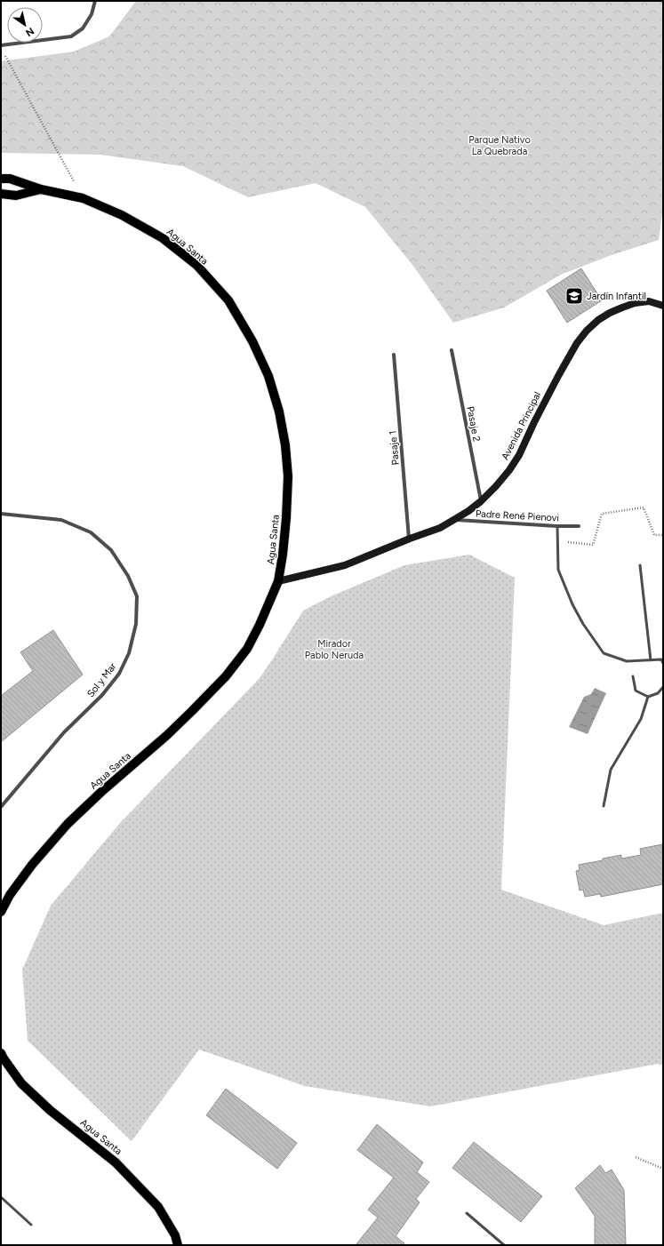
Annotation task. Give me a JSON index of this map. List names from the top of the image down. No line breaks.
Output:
{"streets":{"main road":["Agua Santa"],"street":["Pasaje 2","Avenida Principal","Pasaje 1","Padre René Pienovi","Sol y Mar"]},"crossings":[["Agua Santa","Avenida Principal"],["Pasaje 2","Avenida Principal"],["Avenida Principal","Pasaje 1"],["Avenida Principal","Padre René Pienovi"]],"parks":["Parque Nativo La Quebrada","Mirador Pablo Neruda"],"places":{"school or university":["Jardín Infantil"]},"north":"bottom right"}
